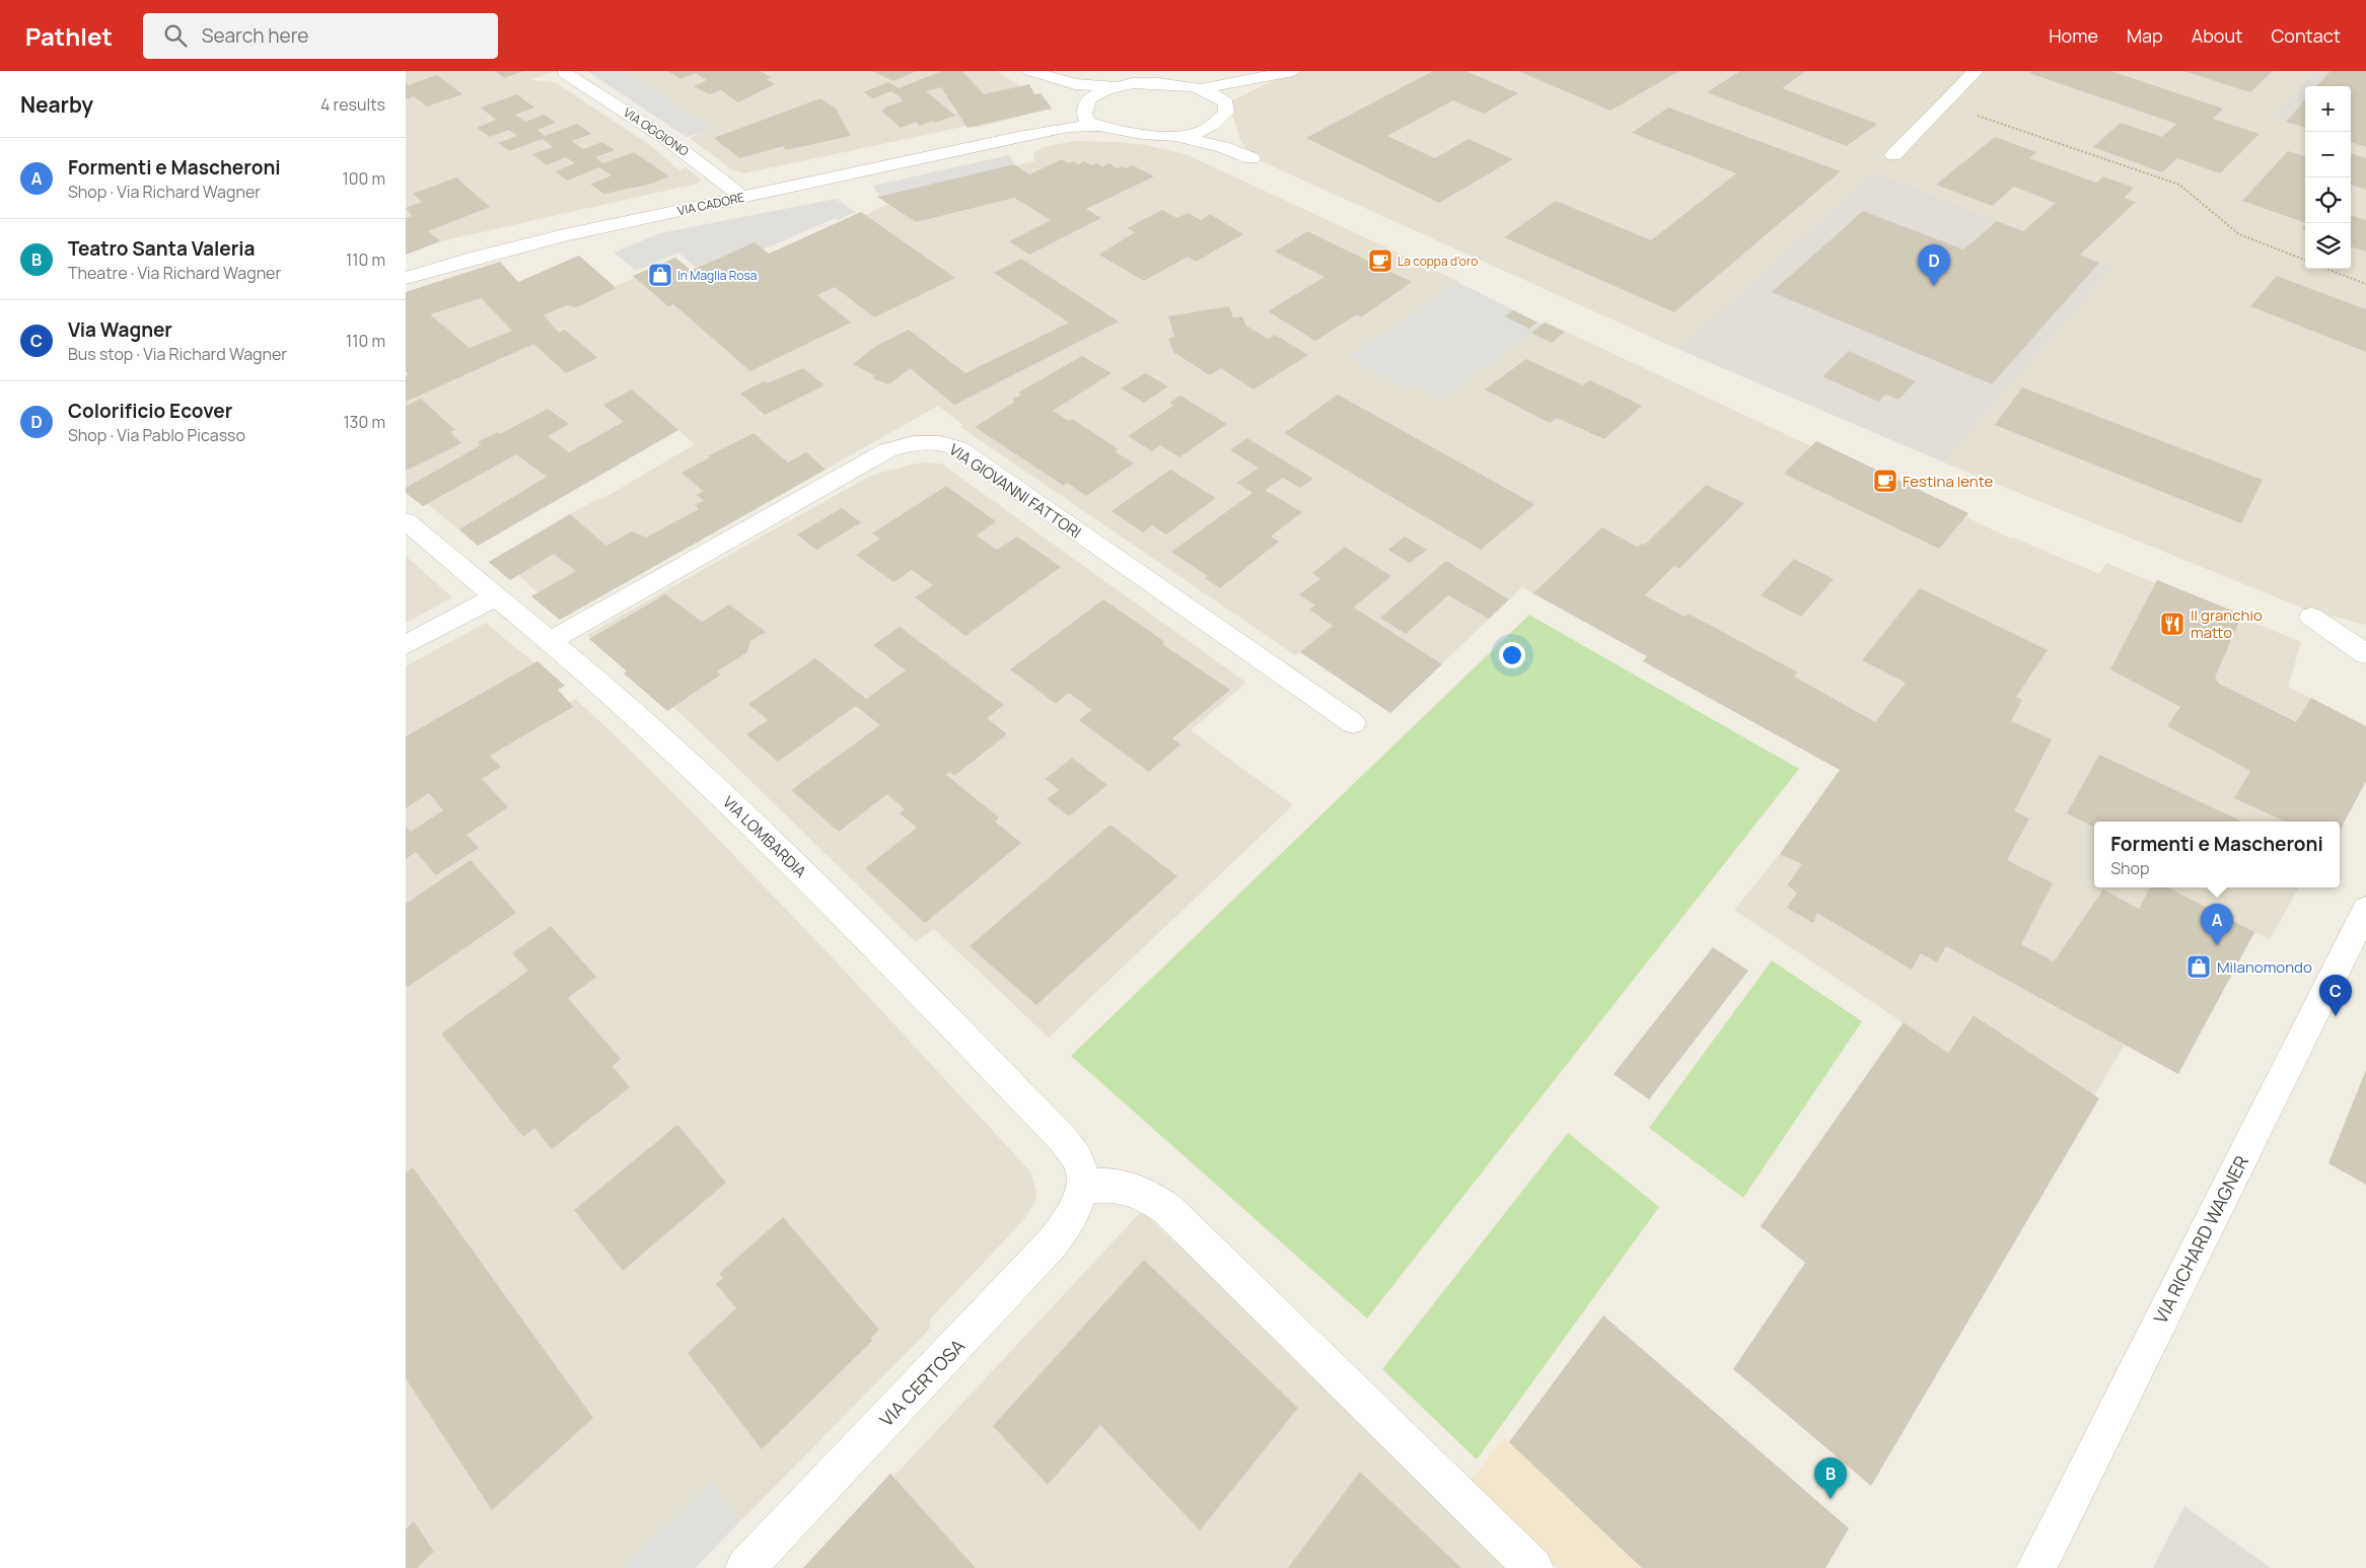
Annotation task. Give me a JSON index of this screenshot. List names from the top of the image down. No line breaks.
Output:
{"streets":{"street":["VIA OGGIONO","VIA CADORE","VIA GIOVANNI FATTORI","VIA LOMBARDIA","VIA RICHARD WAGNER","VIA CERTOSA"]},"crossings":[["VIA OGGIONO","VIA CADORE"],["VIA GIOVANNI FATTORI","VIA LOMBARDIA"],["VIA LOMBARDIA","VIA CERTOSA"]],"places":{"cafe":["La coppa d'oro","Festina lente"],"shop":["In Maglia Rosa","Milanomondo"],"restaurant":["Il granchio matto"]},"page":{"header":"Pathlet","search":"Search here","nav":["Home","Map","About","Contact"],"heading":["Nearby","4 results"],"map_buttons":["+","−"],"list":[{"mark":"A","name":"Formenti e Mascheroni","note":"Shop · Via Richard Wagner","value":"100 m"},{"mark":"B","name":"Teatro Santa Valeria","note":"Theatre · Via Richard Wagner","value":"110 m"},{"mark":"C","name":"Via Wagner","note":"Bus stop · Via Richard Wagner","value":"110 m"},{"mark":"D","name":"Colorificio Ecover","note":"Shop · Via Pablo Picasso","value":"130 m"}],"pins":["D","A","C","B"],"popup":["Formenti e Mascheroni","Shop"]}}
